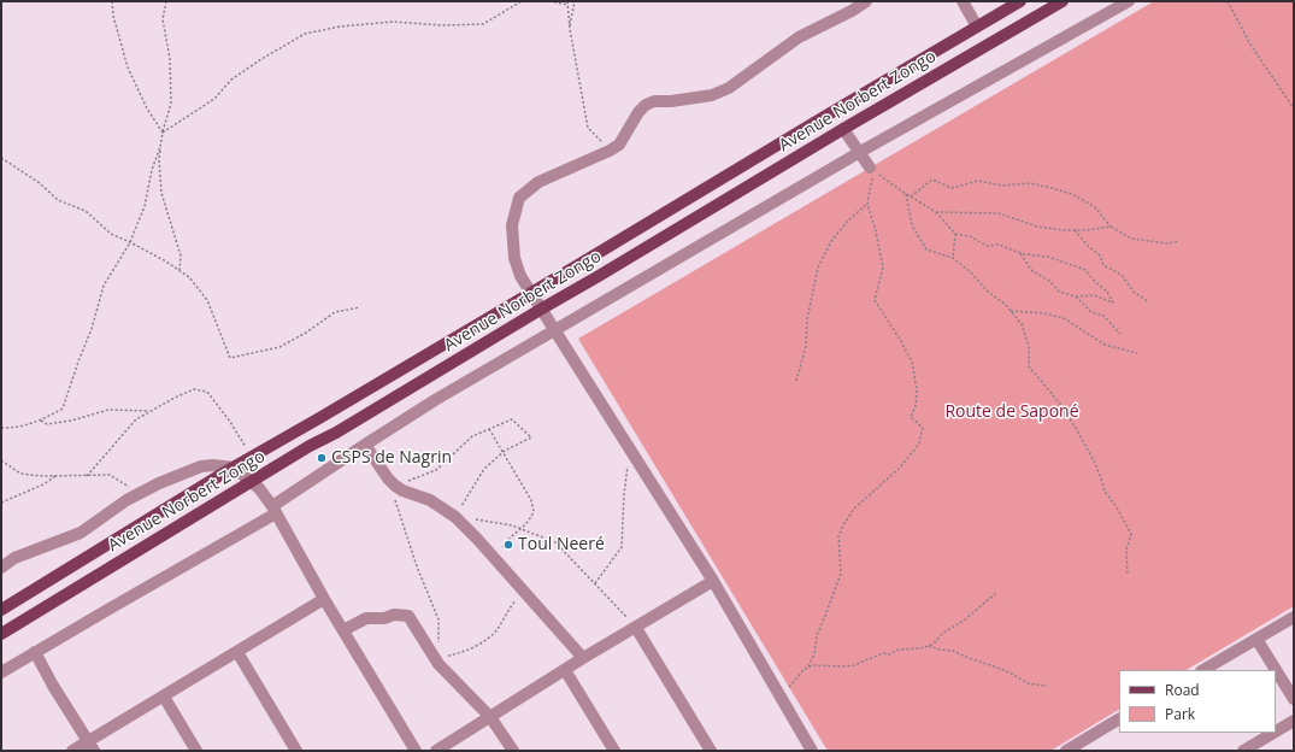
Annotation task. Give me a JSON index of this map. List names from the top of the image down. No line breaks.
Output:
{"streets":{"main road":["Avenue Norbert Zongo"]},"parks":["Route de Saponé"],"places":["CSPS de Nagrin","Toul Neeré"],"legend":["Road","Park"]}
